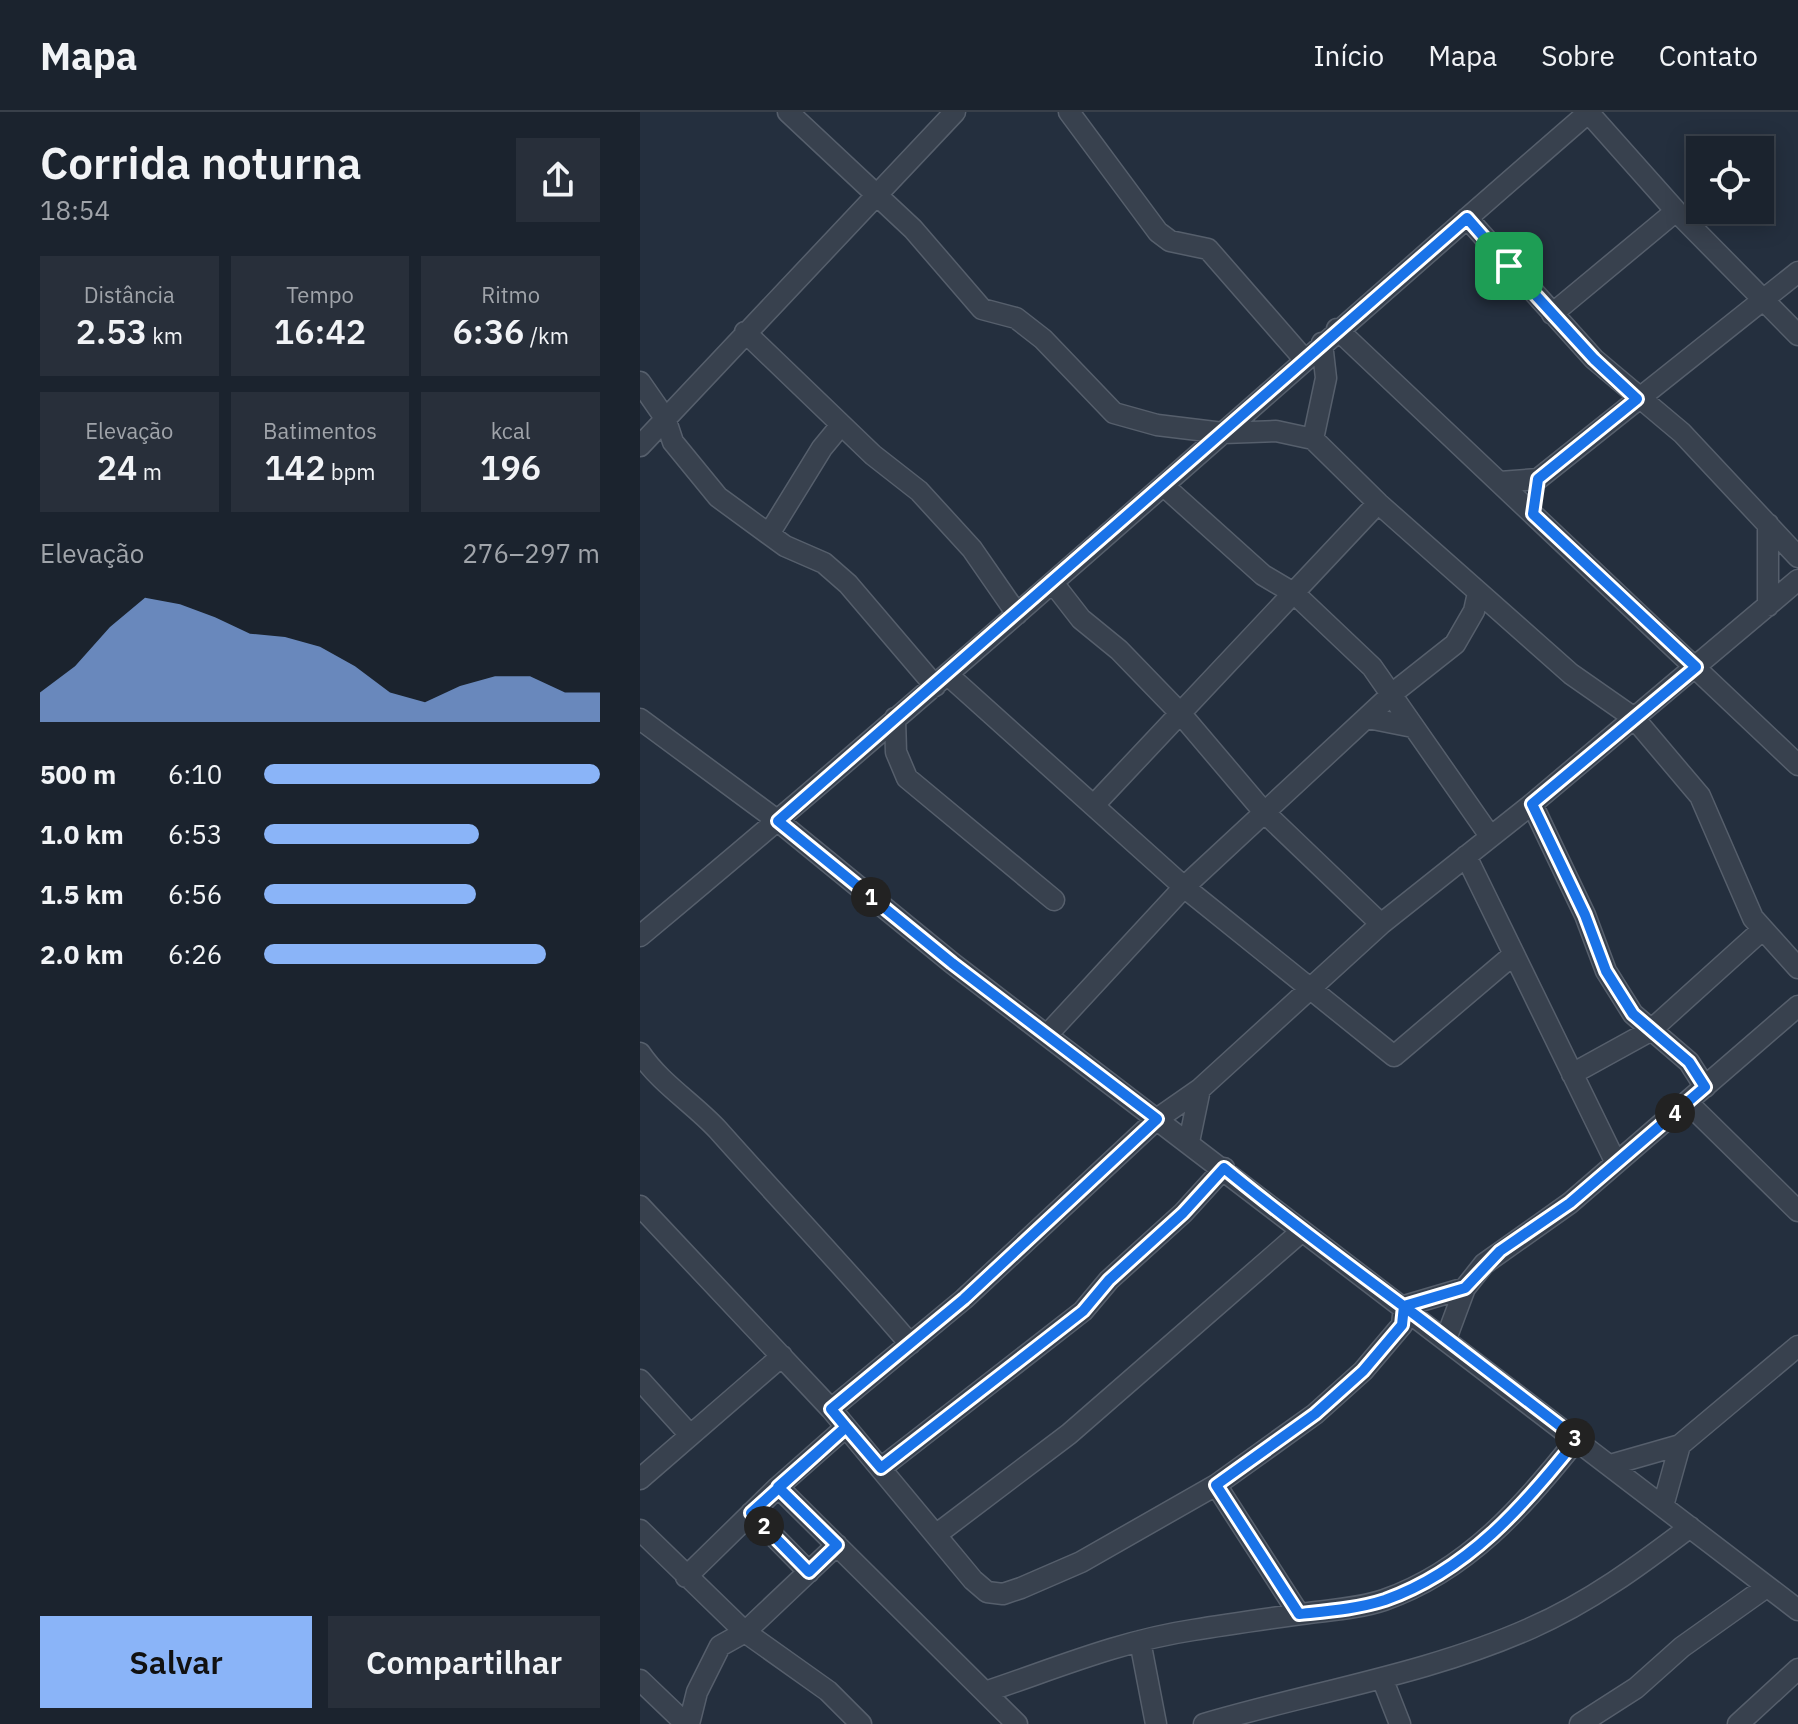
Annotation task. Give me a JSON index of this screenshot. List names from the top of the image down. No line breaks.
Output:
{"page":{"header":"Mapa","nav":["Início","Mapa","Sobre","Contato"],"heading":["Corrida noturna","18:54"],"stats":[["Distância","2.53 km"],["Tempo","16:42"],["Ritmo","6:36 /km"],["Elevação","24 m"],["Batimentos","142 bpm"],["kcal","196"]],"chart":["Elevação","276–297 m"],"list":[{"name":"500 m","note":"6:10"},{"name":"1.0 km","note":"6:53"},{"name":"1.5 km","note":"6:56"},{"name":"2.0 km","note":"6:26"}],"pins":["1","4","3","2"],"buttons":["Salvar","Compartilhar"]}}
